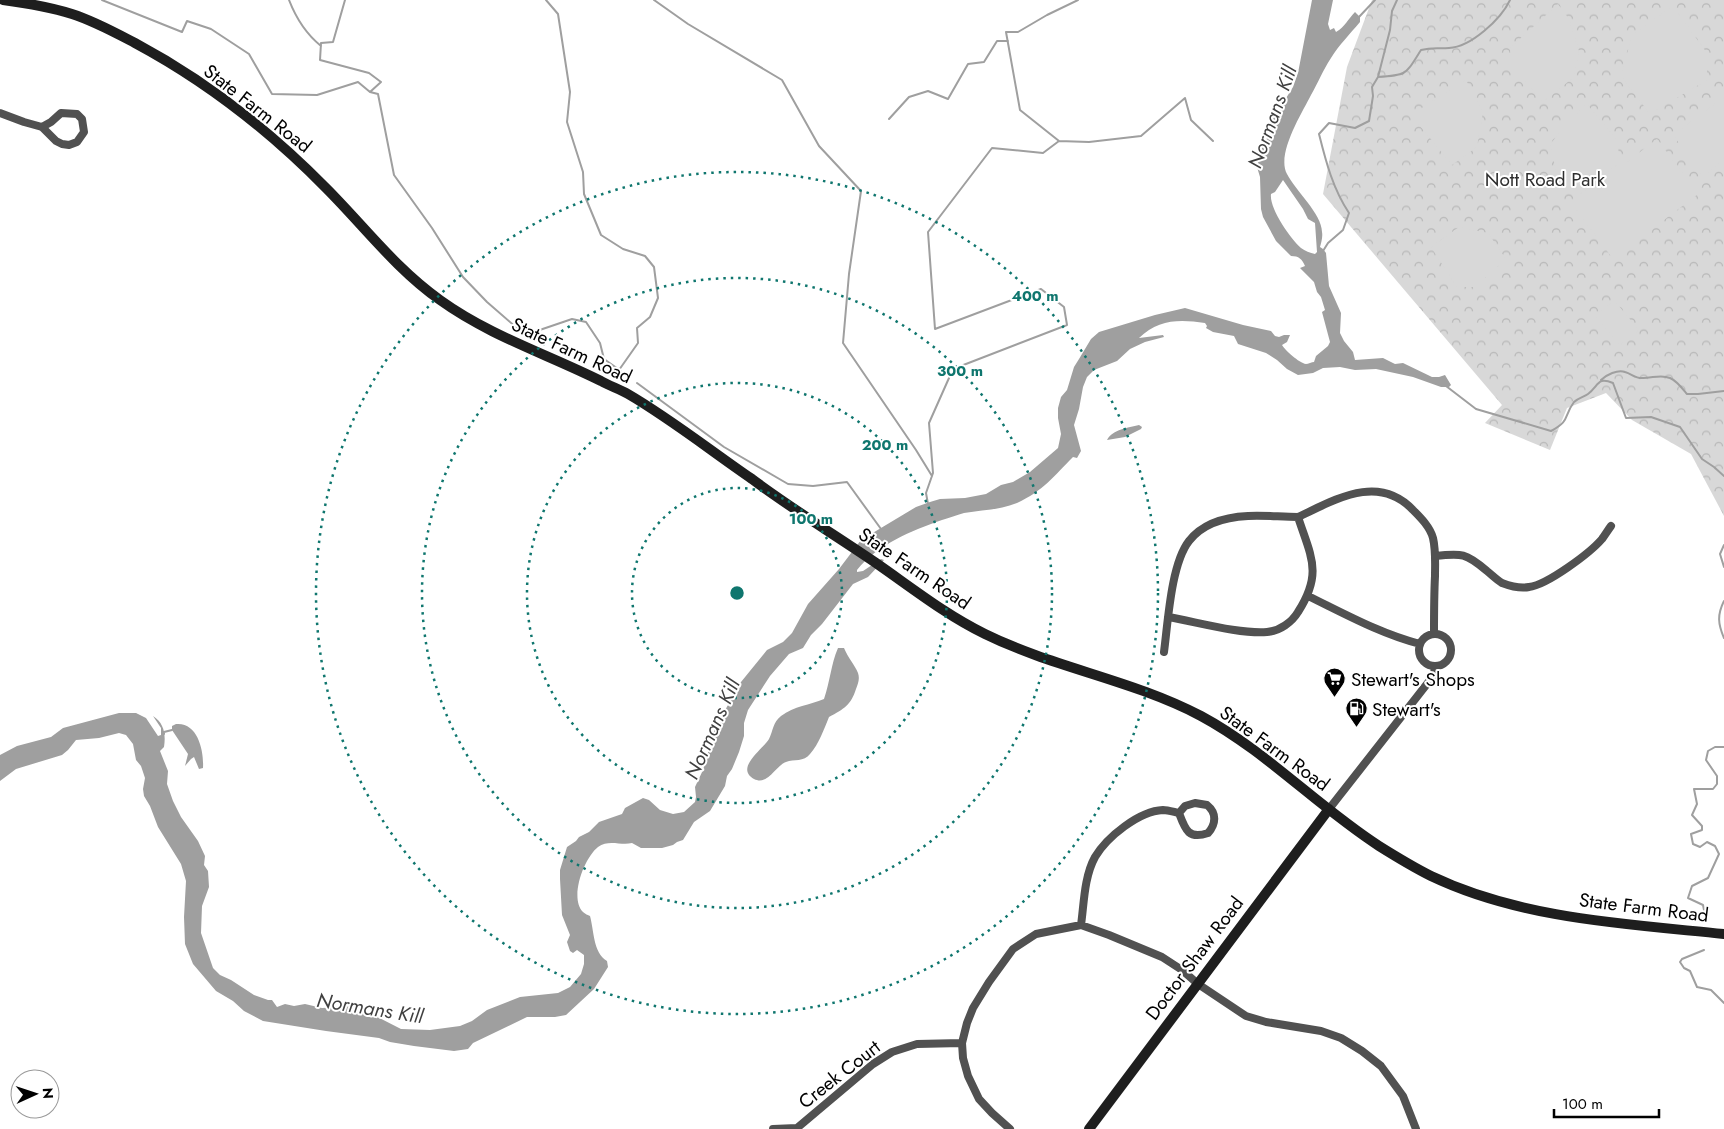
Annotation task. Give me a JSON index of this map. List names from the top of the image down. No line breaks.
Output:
{"streets":{"main road":["State Farm Road","Doctor Shaw Road"],"street":["Creek Court"]},"crossings":[["State Farm Road","Doctor Shaw Road"]],"water":["Normans Kill"],"parks":["Nott Road Park"],"places":{"supermarket":["Stewart's Shops"],"fuel station":["Stewart's"]},"scale_bar":"100 m","north":"right","rings":["400 m","300 m","200 m","100 m"]}
